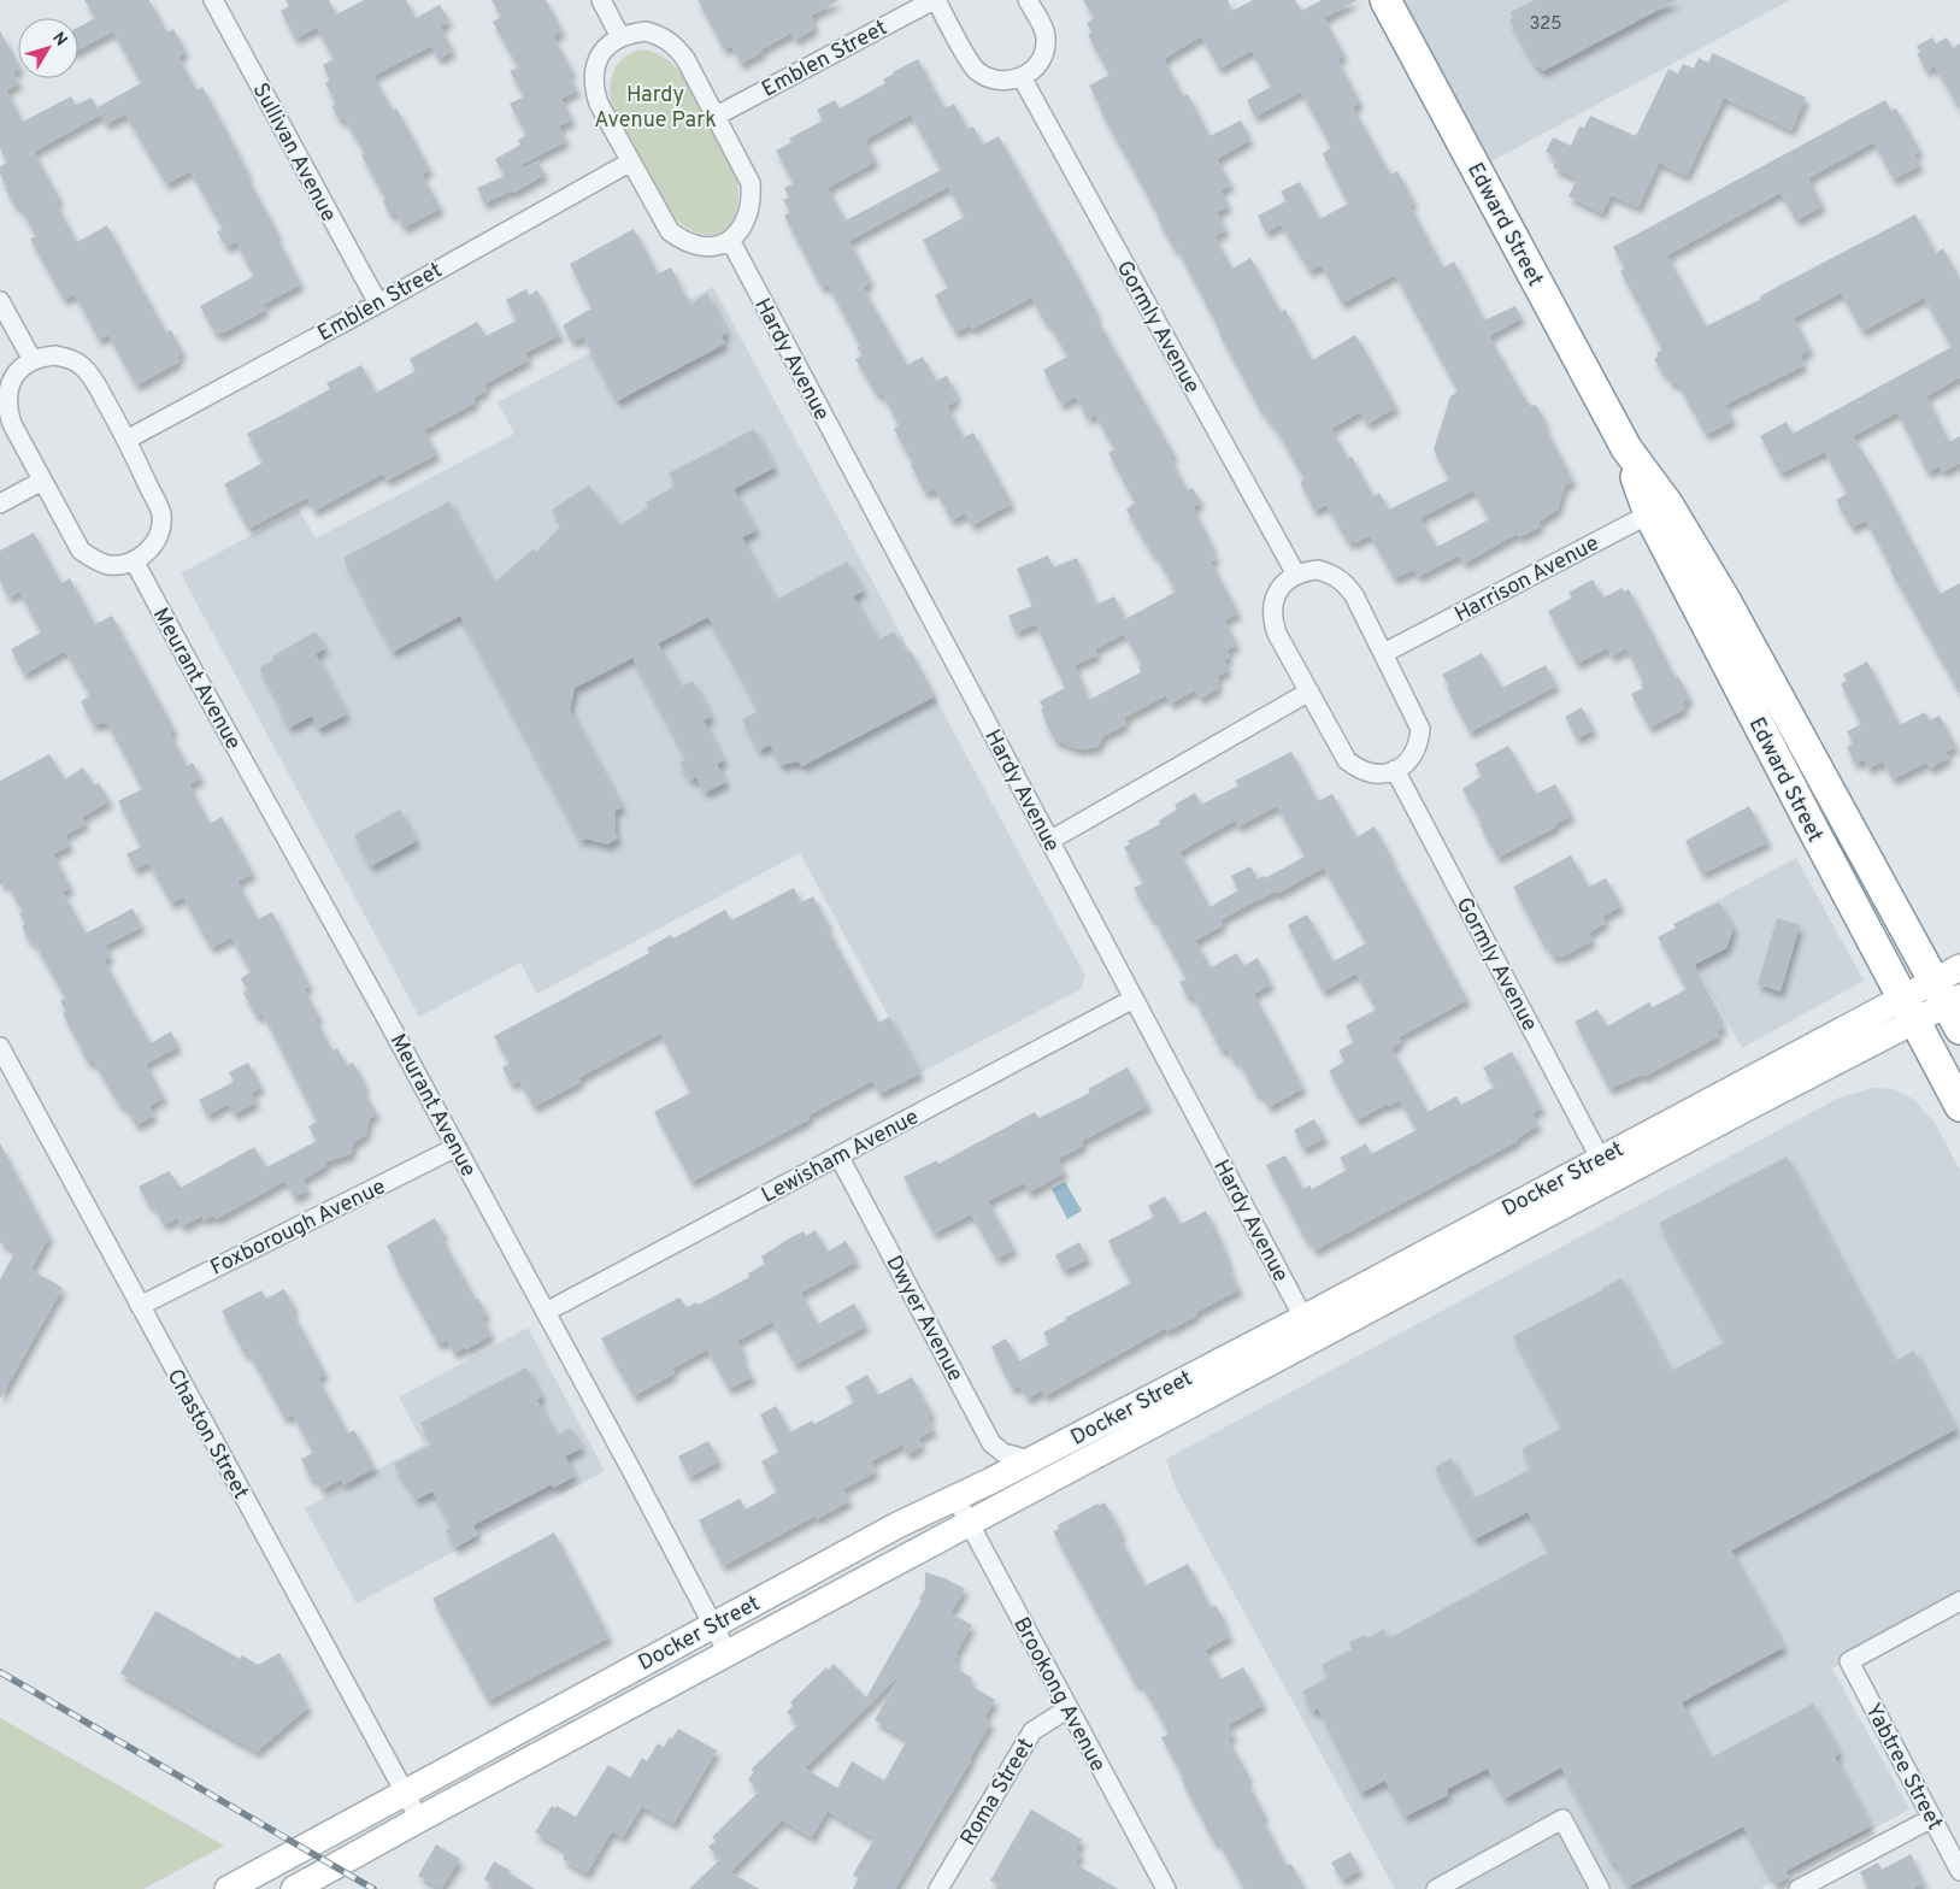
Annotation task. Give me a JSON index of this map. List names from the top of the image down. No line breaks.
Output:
{"streets":{"highway":["Edward Street"],"main road":["Docker Street"],"street":["Emblen Street","Sullivan Avenue","Gormly Avenue","Hardy Avenue","Harrison Avenue","Meurant Avenue","Lewisham Avenue","Foxborough Avenue","Dwyer Avenue","Chaston Street","Brookong Avenue","Yabtree Street","Roma Street"]},"crossings":[["Emblen Street","Sullivan Avenue"],["Edward Street","Harrison Avenue"],["Edward Street","Docker Street"],["Gormly Avenue","Docker Street"],["Hardy Avenue","Lewisham Avenue"],["Hardy Avenue","Docker Street"],["Meurant Avenue","Lewisham Avenue"],["Meurant Avenue","Docker Street"],["Meurant Avenue","Foxborough Avenue"],["Lewisham Avenue","Dwyer Avenue"],["Docker Street","Dwyer Avenue"],["Docker Street","Chaston Street"],["Docker Street","Brookong Avenue"],["Foxborough Avenue","Chaston Street"],["Brookong Avenue","Roma Street"]],"parks":["Hardy Avenue Park"],"house_numbers":["325"],"north":"top right"}
